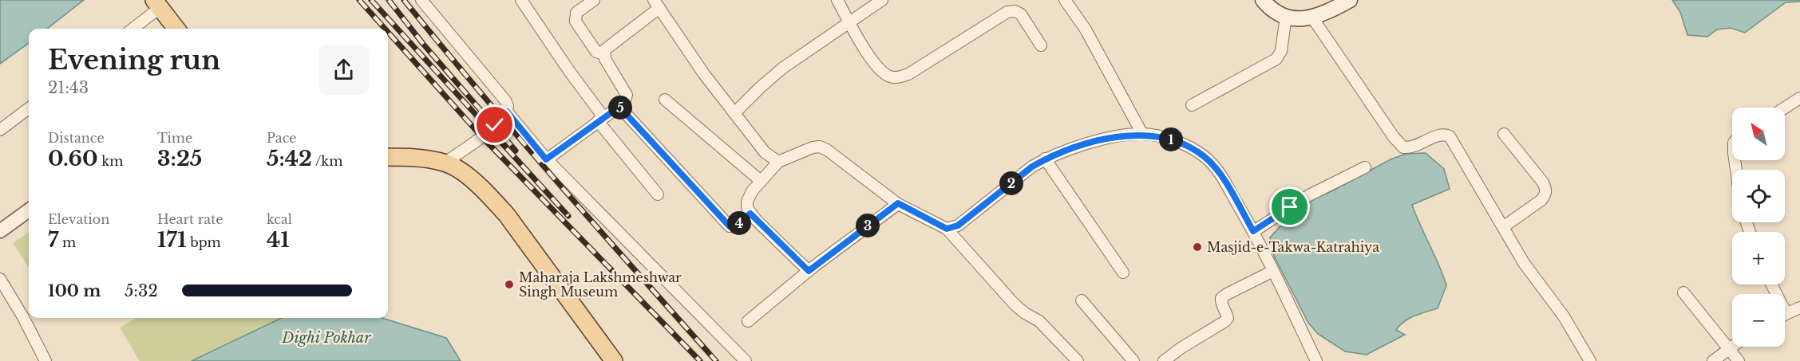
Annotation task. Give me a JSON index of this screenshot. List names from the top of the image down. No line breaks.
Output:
{"water":["Dighi Pokhar"],"places":["Masjid-e-Takwa-Katrahiya","Maharaja Lakshmeshwar Singh Museum"],"north":"top left","page":{"heading":["Evening run","21:43"],"pins":["5","1","2","4","3"],"map_buttons":["+","−"],"stats":[["Distance","0.60 km"],["Time","3:25"],["Pace","5:42 /km"],["Elevation","7 m"],["Heart rate","171 bpm"],["kcal","41"]],"list":[{"name":"100 m","note":"5:32"}]}}
